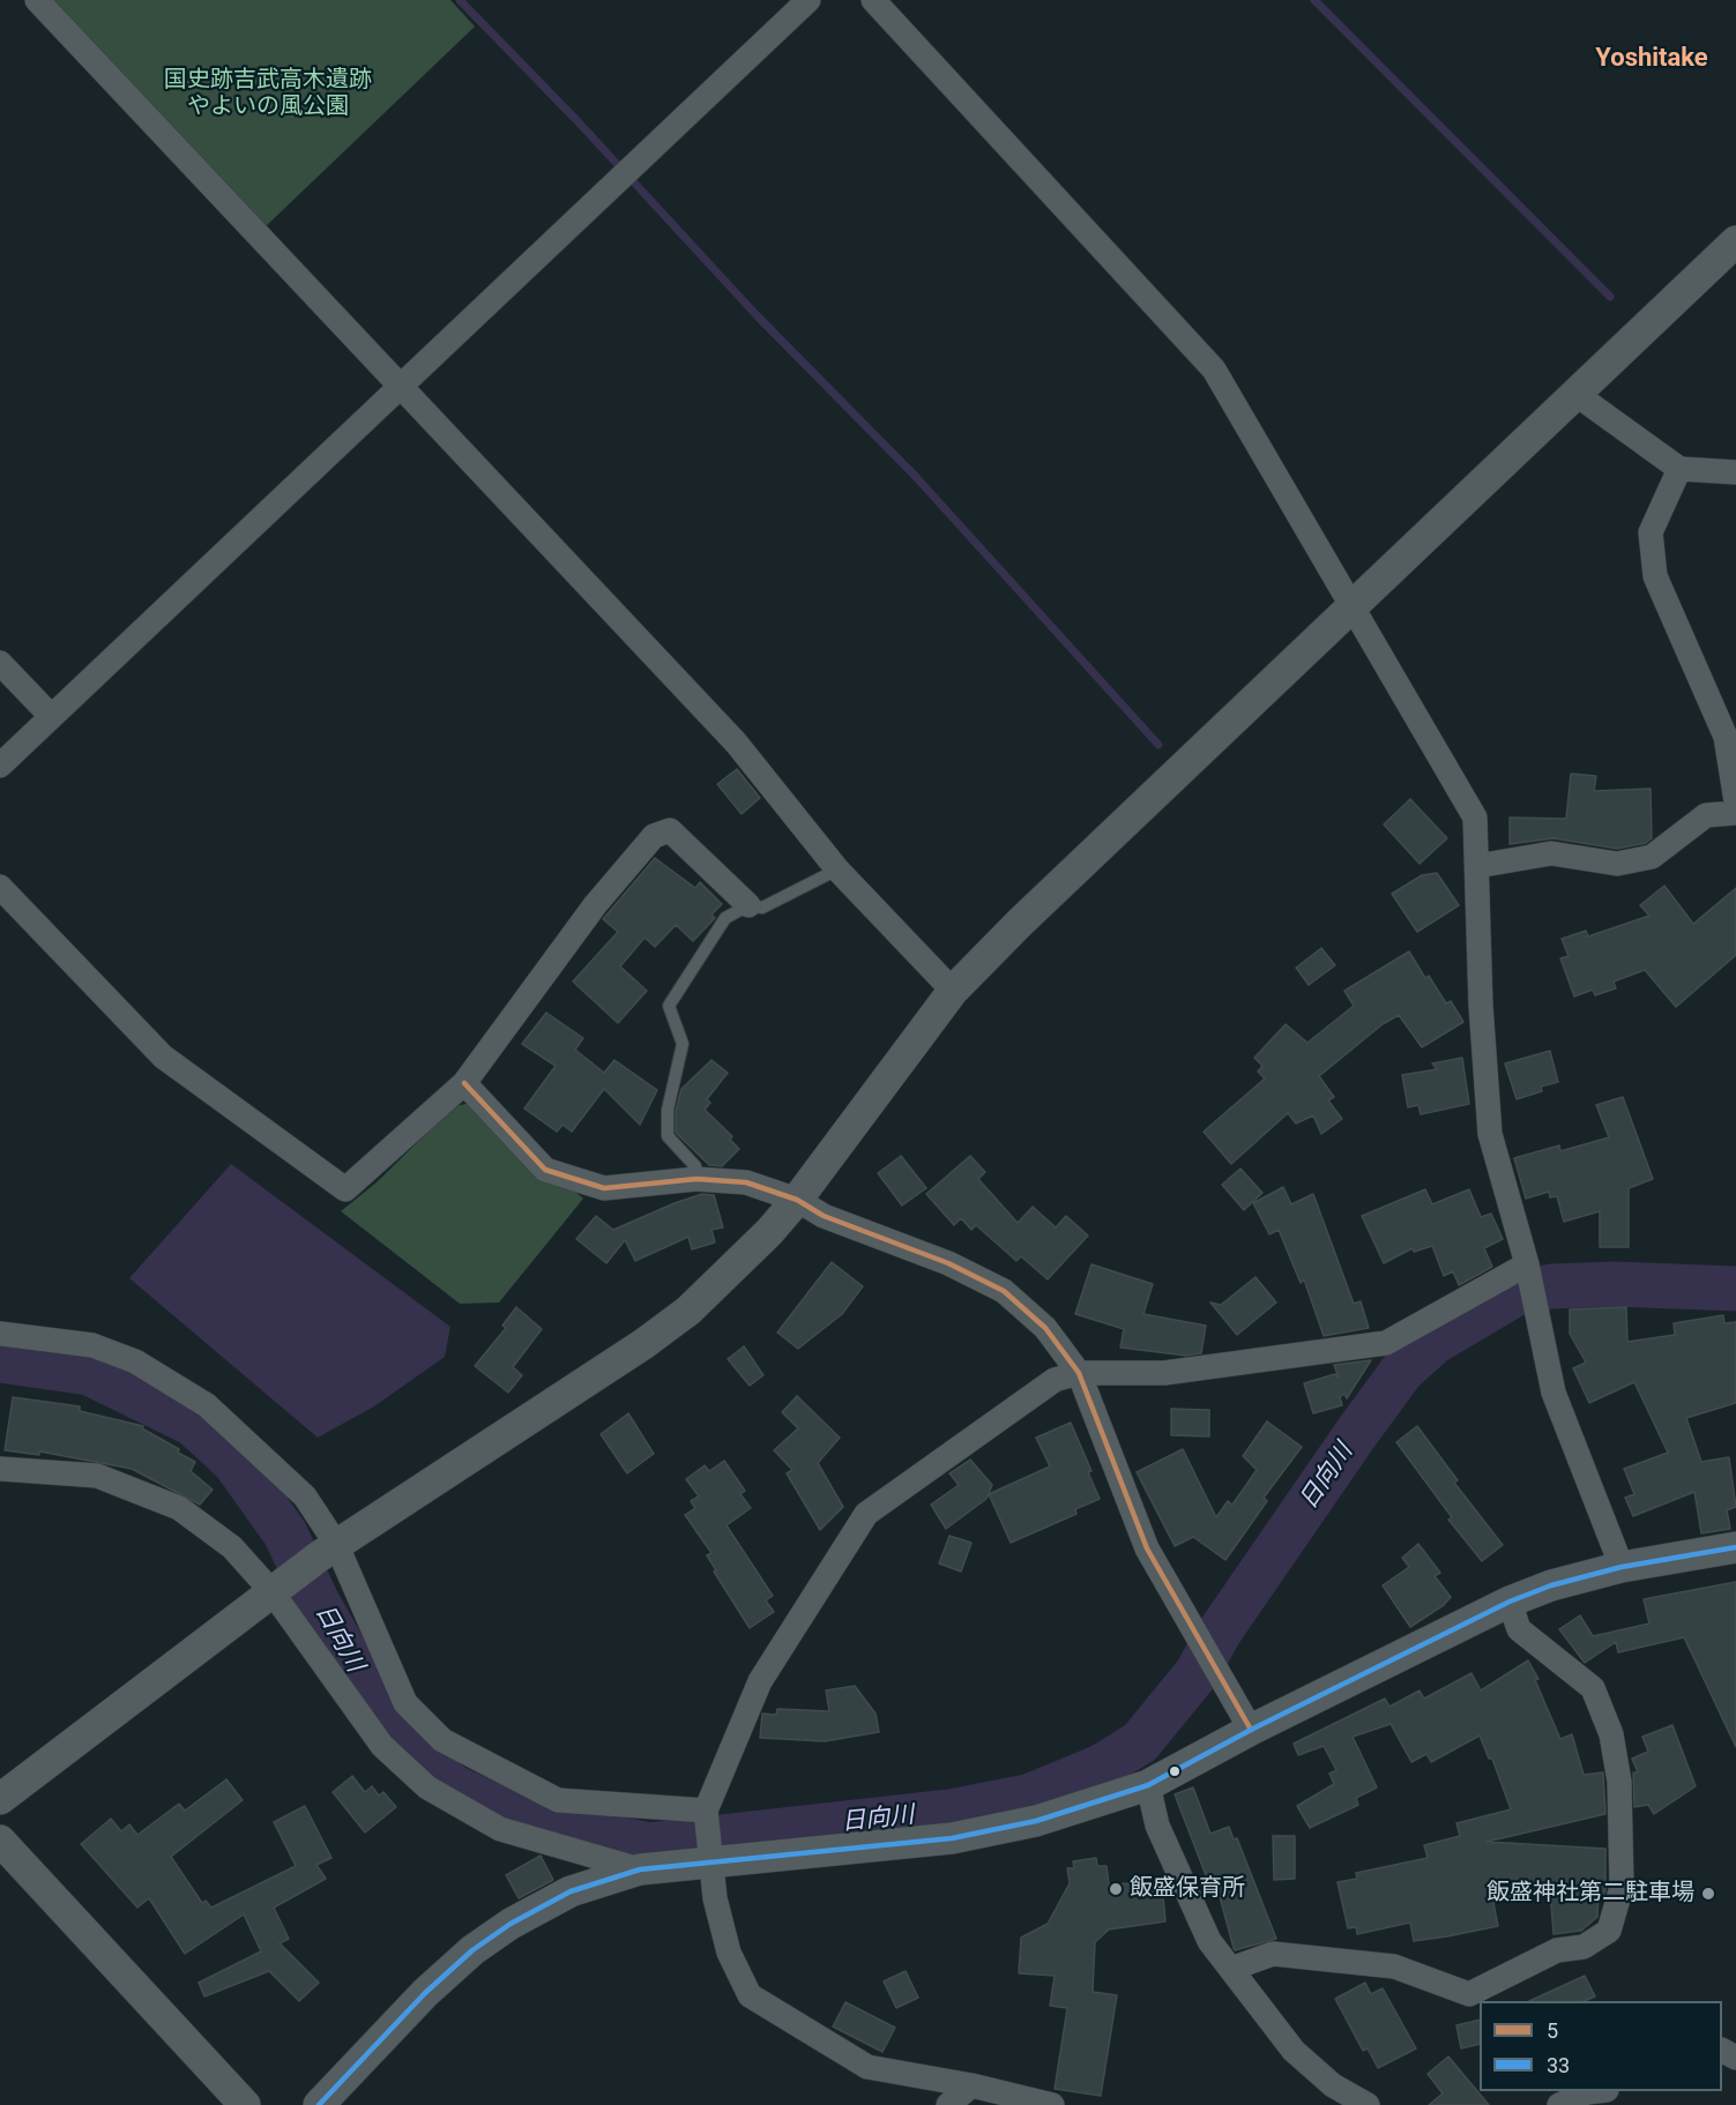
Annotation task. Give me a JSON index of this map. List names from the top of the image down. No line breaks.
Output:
{"districts":["Yoshitake"],"water":["日向川"],"parks":["国史跡吉武高木遺跡 やよいの風公園"],"places":["飯盛保育所","飯盛神社第二駐車場"],"lines":["transit line 5","transit line 33"],"legend":["5","33"]}
